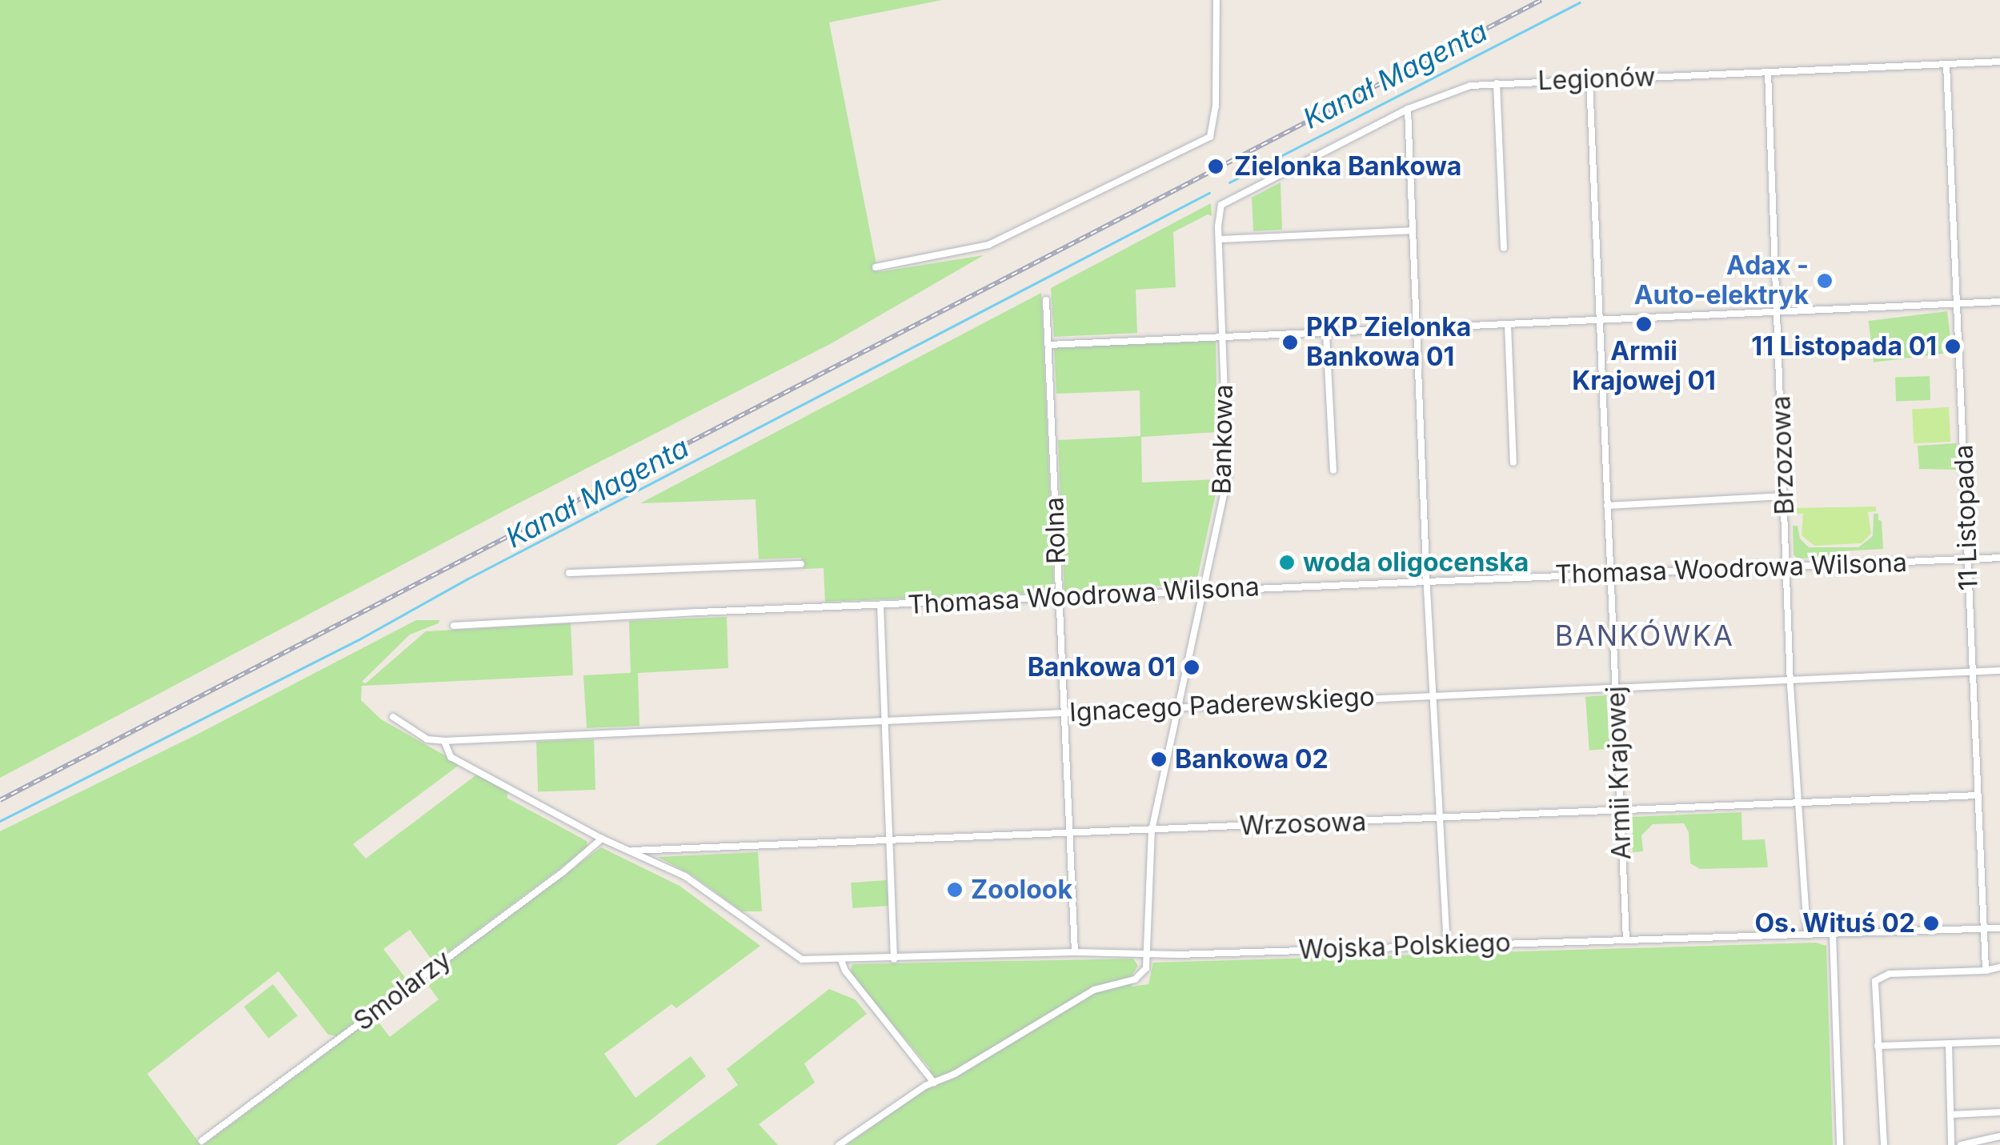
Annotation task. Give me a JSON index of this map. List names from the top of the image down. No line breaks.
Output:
{"streets":{"street":["Legionów","Bankowa","Brzozowa","11 Listopada","Rolna","Thomasa Woodrowa Wilsona","Ignacego Paderewskiego","Armii Krajowej","Wrzosowa","Wojska Polskiego","Smolarzy"]},"crossings":[["Legionów","Bankowa"],["Legionów","Brzozowa"],["Legionów","11 Listopada"],["Legionów","Armii Krajowej"],["Bankowa","Thomasa Woodrowa Wilsona"],["Bankowa","Ignacego Paderewskiego"],["Bankowa","Wrzosowa"],["Bankowa","Wojska Polskiego"],["Brzozowa","Thomasa Woodrowa Wilsona"],["Brzozowa","Ignacego Paderewskiego"],["Brzozowa","Wrzosowa"],["Brzozowa","Wojska Polskiego"],["11 Listopada","Thomasa Woodrowa Wilsona"],["11 Listopada","Ignacego Paderewskiego"],["11 Listopada","Wrzosowa"],["11 Listopada","Wojska Polskiego"],["Rolna","Thomasa Woodrowa Wilsona"],["Rolna","Ignacego Paderewskiego"],["Rolna","Wrzosowa"],["Rolna","Wojska Polskiego"],["Thomasa Woodrowa Wilsona","Armii Krajowej"],["Ignacego Paderewskiego","Armii Krajowej"],["Armii Krajowej","Wrzosowa"],["Armii Krajowej","Wojska Polskiego"],["Wrzosowa","Wojska Polskiego"]],"districts":["BANKÓWKA"],"water":["Kanał Magenta"],"places":["Zielonka Bankowa","Adax - Auto-elektryk","Armii Krajowej 01","PKP Zielonka Bankowa 01","11 Listopada 01","woda oligocenska","Bankowa 01","Bankowa 02","Zoolook","Os. Wituś 02"]}
